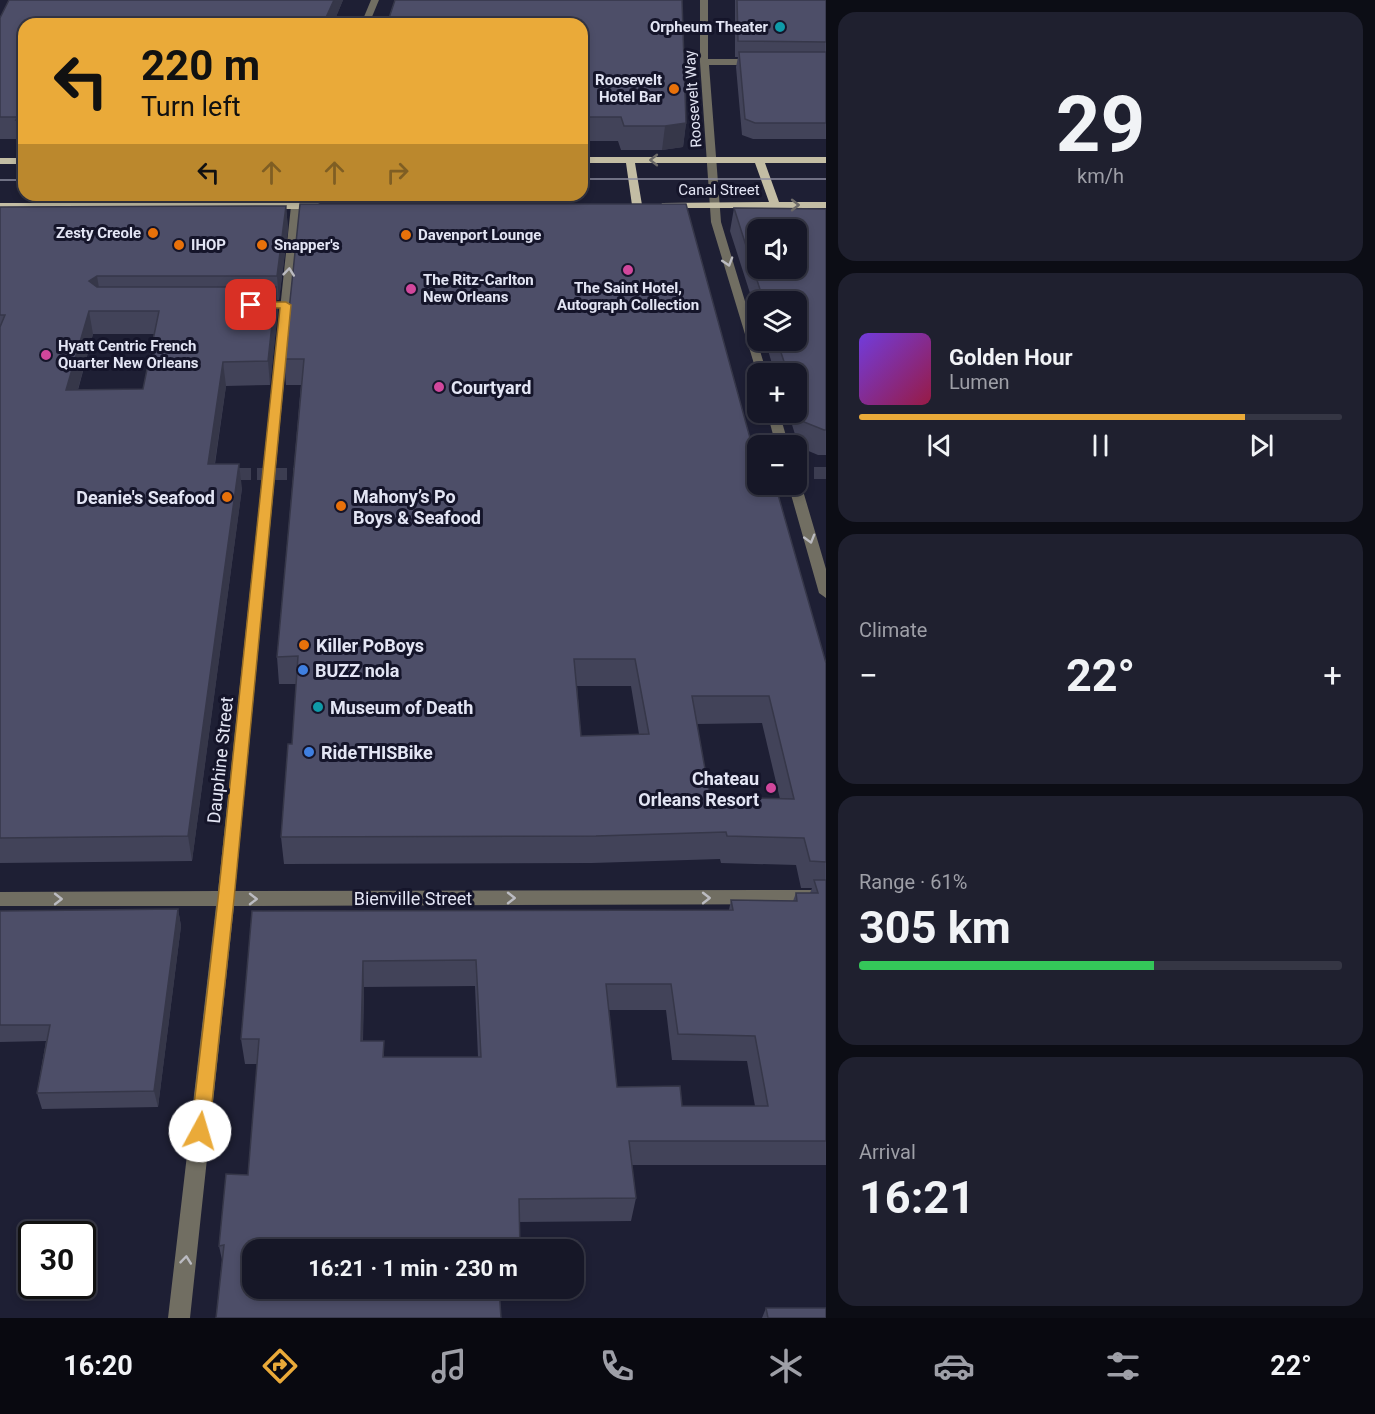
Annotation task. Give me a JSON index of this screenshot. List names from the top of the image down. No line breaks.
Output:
{"streets":{"main road":["Canal Street"],"street":["Roosevelt Way","Dauphine Street","Bienville Street"]},"crossings":[["Roosevelt Way","Canal Street"],["Dauphine Street","Bienville Street"]],"one_way":["Roosevelt Way","Dauphine Street","Bienville Street"],"places":["Orpheum Theater","Roosevelt Hotel Bar","Zesty Creole","Davenport Lounge","IHOP","Snapper's","The Saint Hotel, Autograph Collection","The Ritz-Carlton New Orleans","Hyatt Centric French Quarter New Orleans","Courtyard","Deanie's Seafood","Mahony’s Po Boys & Seafood","Killer PoBoys","BUZZ nola","Museum of Death","RideTHISBike","Chateau Orleans Resort"],"page":{"tile":[["29","km/h"],"Climate",["Range · 61%","305 km"],["Arrival","16:21"]],"turn":["220 m","Turn left"],"map_buttons":["+","−"],"song":["Golden Hour","Lumen"],"heat":["−","22°","+"],"limit":"30","trip":"16:21 · 1 min · 230 m","tabs":["16:20","22°"]}}
